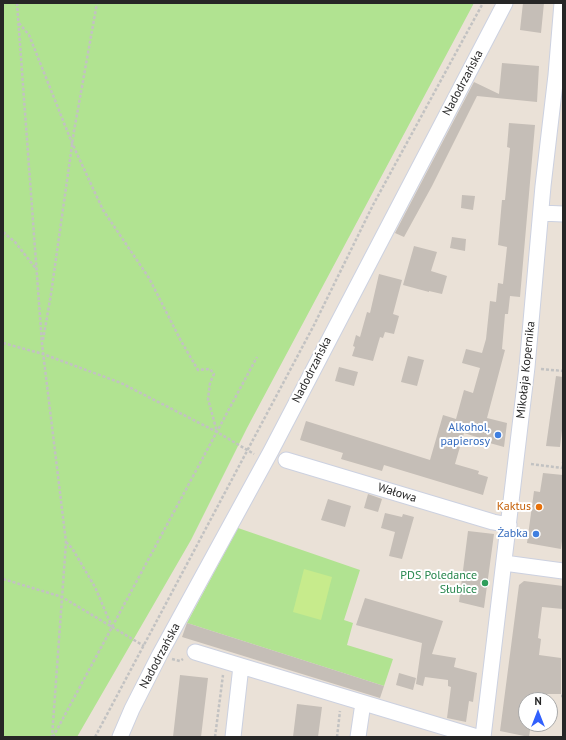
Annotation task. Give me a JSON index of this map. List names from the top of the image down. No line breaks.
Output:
{"streets":{"street":["Nadodrzańska","Mikołaja Kopernika","Wałowa"]},"crossings":[["Mikołaja Kopernika","Wałowa"]],"places":["Alkohol, papierosy","Kaktus","Żabka","PDS Poledance Słubice"],"north":"top"}
